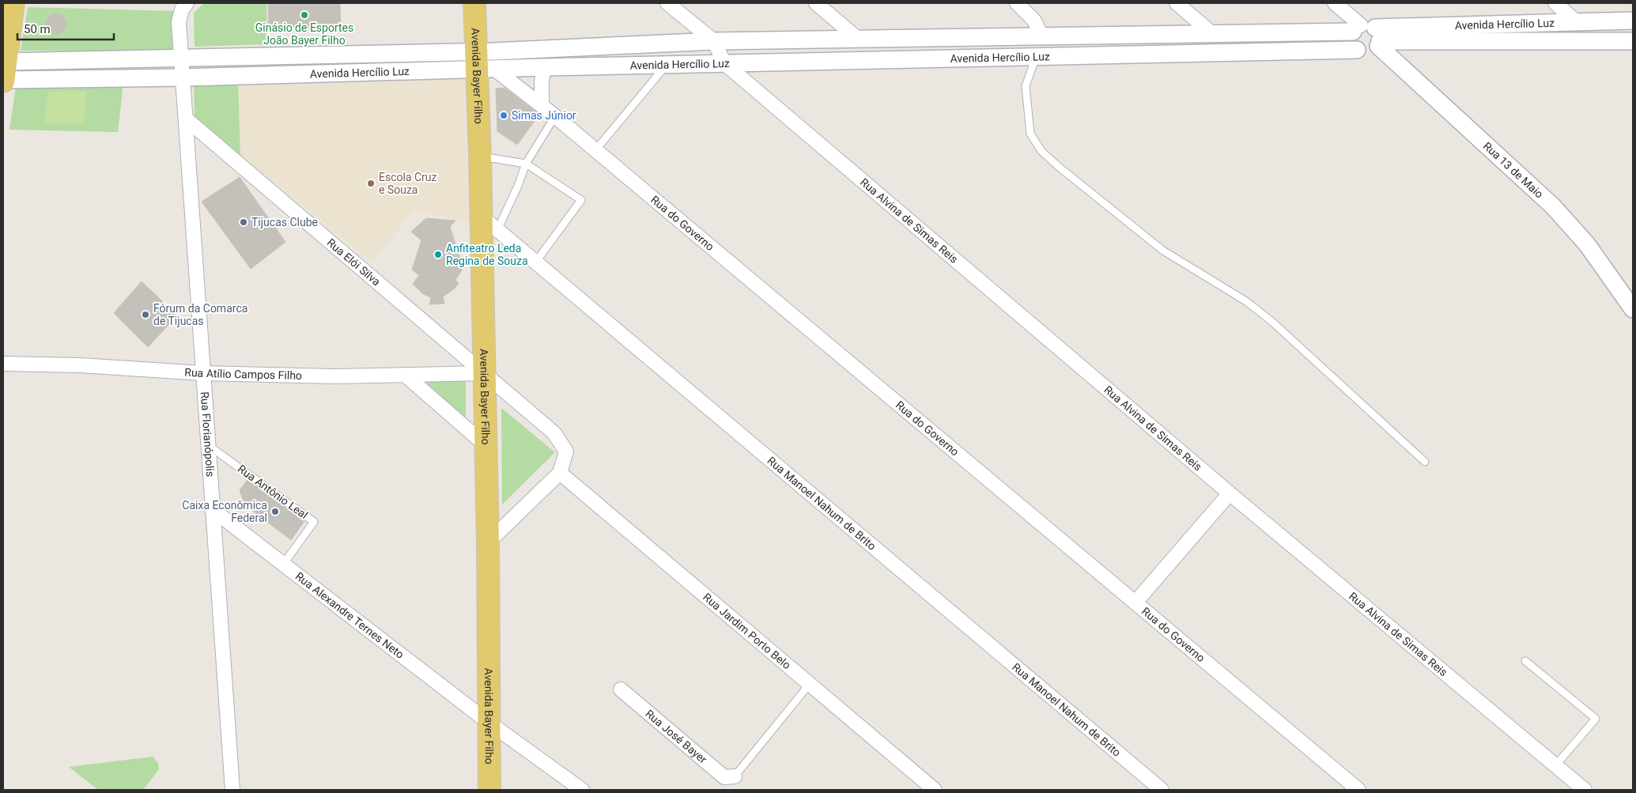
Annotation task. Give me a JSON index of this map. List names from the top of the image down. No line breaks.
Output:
{"streets":{"main road":["Avenida Bayer Filho"],"street":["Avenida Hercílio Luz","Rua 13 de Maio","Rua Alvina de Simas Reis","Rua do Governo","Rua Elói Silva","Rua Atílio Campos Filho","Rua Florianópolis","Rua Manoel Nahum de Brito","Rua Alexandre Ternes Neto","Rua Jardim Porto Belo","Rua José Bayer"],"lane":["Rua Antônio Leal"]},"crossings":[["Avenida Hercílio Luz","Avenida Bayer Filho"],["Avenida Hercílio Luz","Rua 13 de Maio"],["Avenida Hercílio Luz","Rua Alvina de Simas Reis"],["Avenida Hercílio Luz","Rua do Governo"],["Avenida Hercílio Luz","Rua Florianópolis"],["Avenida Bayer Filho","Rua do Governo"],["Avenida Bayer Filho","Rua Elói Silva"],["Avenida Bayer Filho","Rua Atílio Campos Filho"],["Avenida Bayer Filho","Rua Manoel Nahum de Brito"],["Avenida Bayer Filho","Rua Alexandre Ternes Neto"],["Rua Elói Silva","Rua Atílio Campos Filho"],["Rua Elói Silva","Rua Florianópolis"],["Rua Elói Silva","Rua Jardim Porto Belo"],["Rua Atílio Campos Filho","Rua Florianópolis"],["Rua Florianópolis","Rua Antônio Leal"],["Rua Florianópolis","Rua Alexandre Ternes Neto"],["Rua Antônio Leal","Rua Alexandre Ternes Neto"]],"places":["Ginásio de Esportes João Bayer Filho","Simas Júnior","Escola Cruz e Souza","Tijucas Clube","Anfiteatro Leda Regina de Souza","Fórum da Comarca de Tijucas","Caixa Econômica Federal"],"scale_bar":"50 m"}
